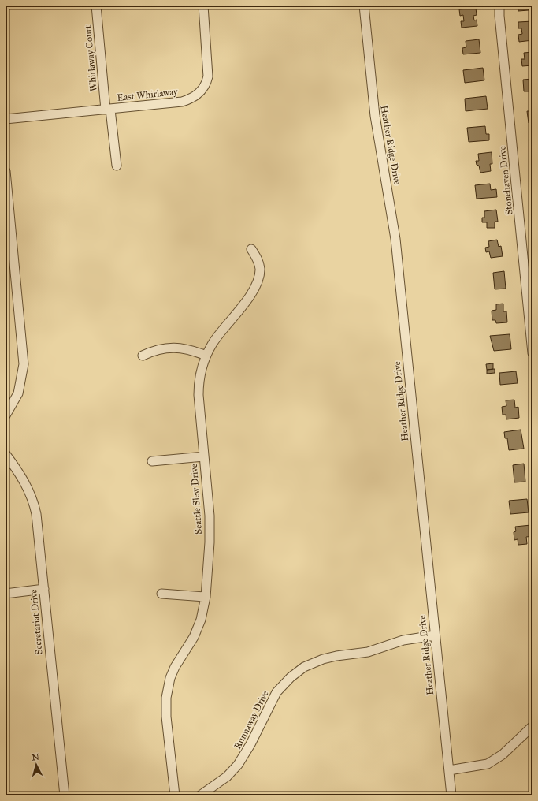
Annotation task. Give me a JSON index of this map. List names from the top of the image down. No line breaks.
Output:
{"streets":{"street":["Whirlaway Court","East Whirlaway","Heather Ridge Drive","Stonehaven Drive","Seattle Slew Drive","Secretariat Drive","Runnaway Drive"]},"crossings":[["Whirlaway Court","East Whirlaway"],["Heather Ridge Drive","Runnaway Drive"]],"north":"top"}
